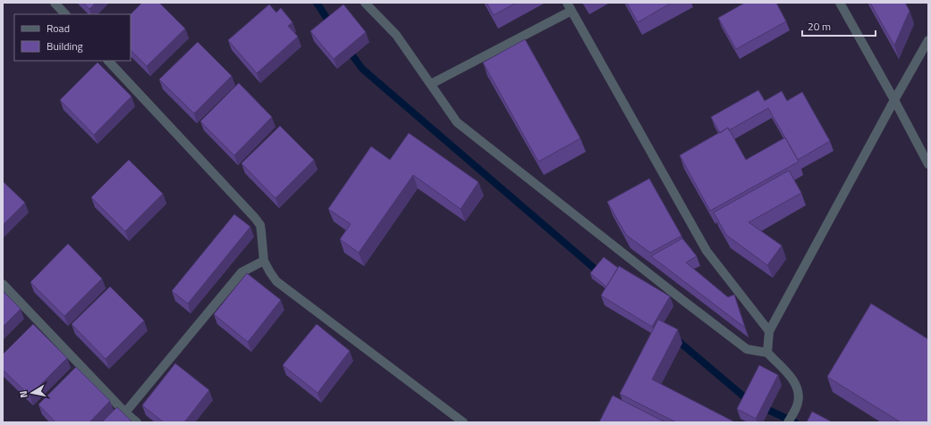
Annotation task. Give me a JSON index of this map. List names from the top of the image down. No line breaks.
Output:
{"legend":["Road","Building"],"scale_bar":"20 m","north":"left"}
